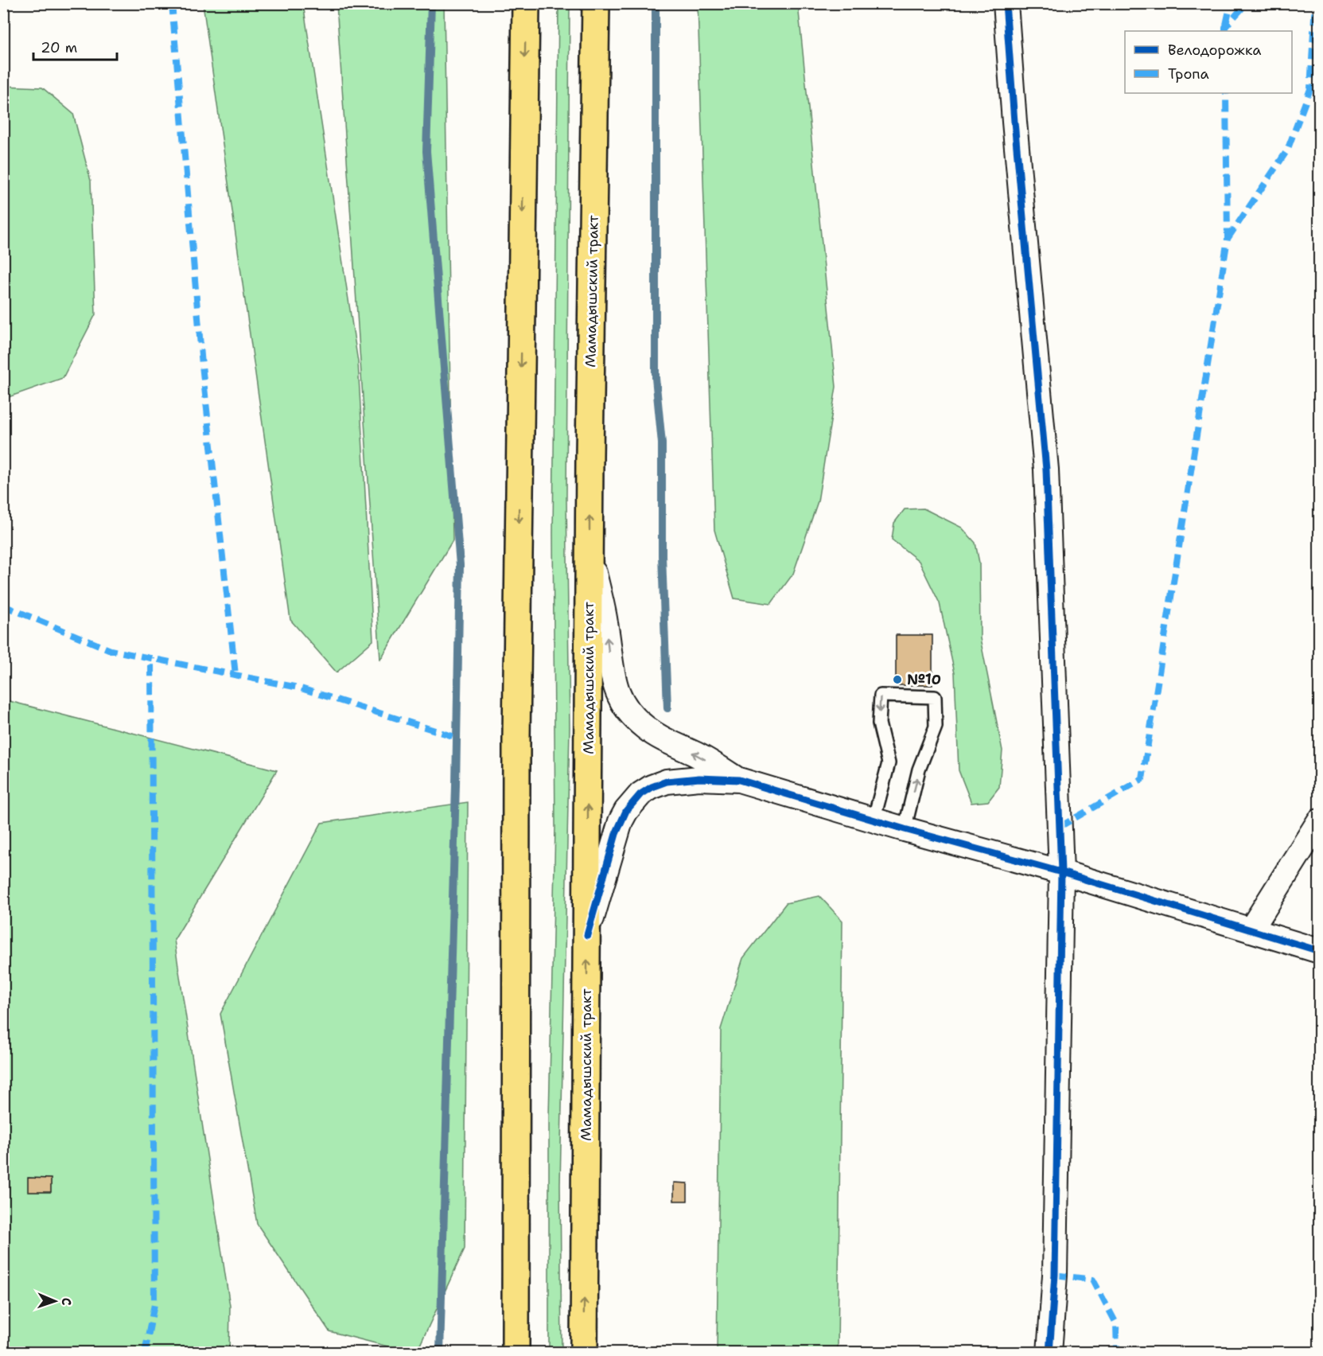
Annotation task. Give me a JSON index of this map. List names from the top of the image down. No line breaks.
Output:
{"streets":{"main road":["Мамадышский тракт"]},"places":["№10"],"legend":["Велодорожка","Тропа"],"scale_bar":"20 m","north":"right"}
